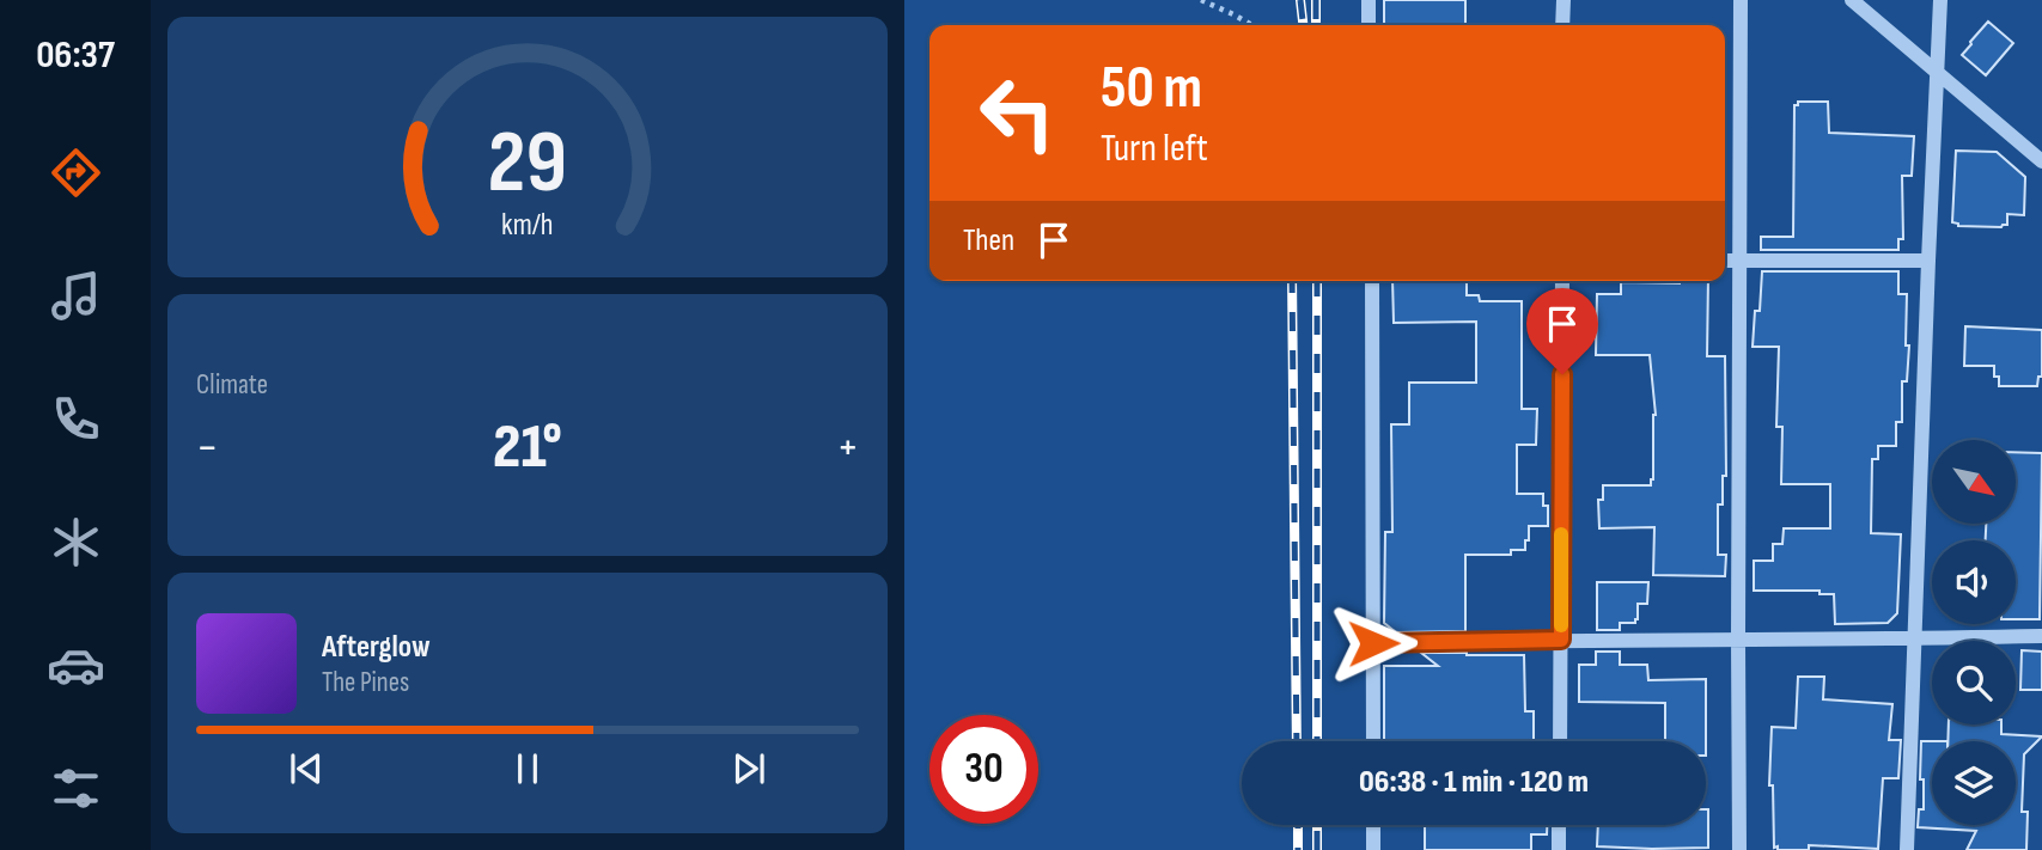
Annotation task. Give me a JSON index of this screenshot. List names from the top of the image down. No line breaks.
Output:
{"north":"bottom right","page":{"tabs":"06:37","turn":["50 m","Turn left"],"then":"Then","tile":"Climate","heat":["−","21°","+"],"song":["Afterglow","The Pines"],"limit":"30","trip":"06:38 · 1 min · 120 m","gauge":["29","km/h"]}}
